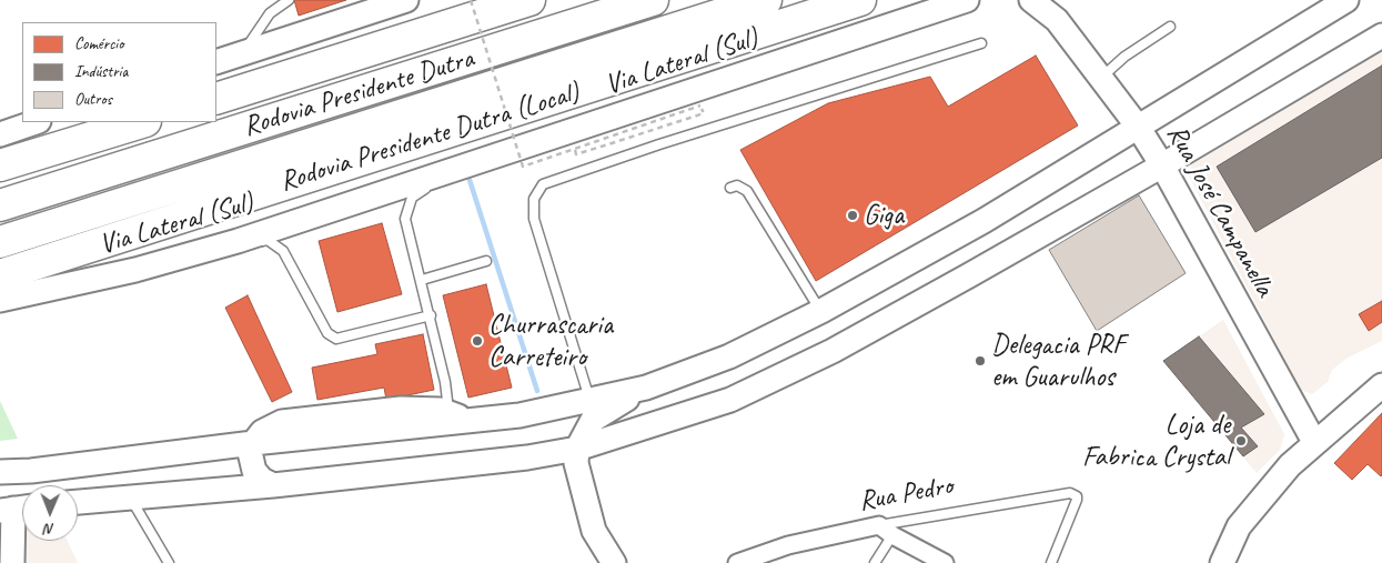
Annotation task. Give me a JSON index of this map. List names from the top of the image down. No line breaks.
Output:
{"streets":{"highway":["Rodovia Presidente Dutra","Rodovia Presidente Dutra (Local)"],"main road":["Via Lateral (Sul)","Rua José Campanella"],"street":["Rua Pedro"]},"places":["Giga","Churrascaria Carreteiro","Delegacia PRF em Guarulhos","Loja de Fabrica Crystal"],"legend":["Comércio","Indústria","Outros"],"north":"bottom"}
